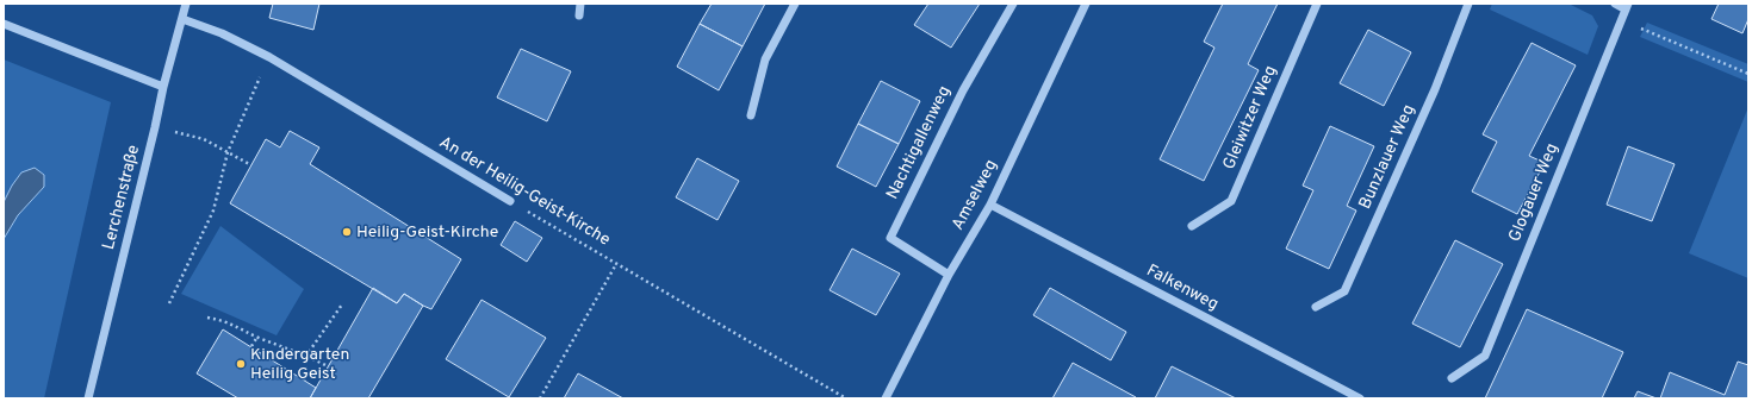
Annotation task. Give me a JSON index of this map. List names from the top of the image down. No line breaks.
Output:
{"streets":{"street":["Gleiwitzer Weg","Nachtigallenweg","Bunzlauer Weg","An der Heilig-Geist-Kirche","Glogauer Weg","Amselweg","Lerchenstraße","Falkenweg"]},"crossings":[["Nachtigallenweg","Amselweg"],["An der Heilig-Geist-Kirche","Lerchenstraße"],["Amselweg","Falkenweg"]],"places":["Heilig-Geist-Kirche","Kindergarten Heilig Geist"]}
